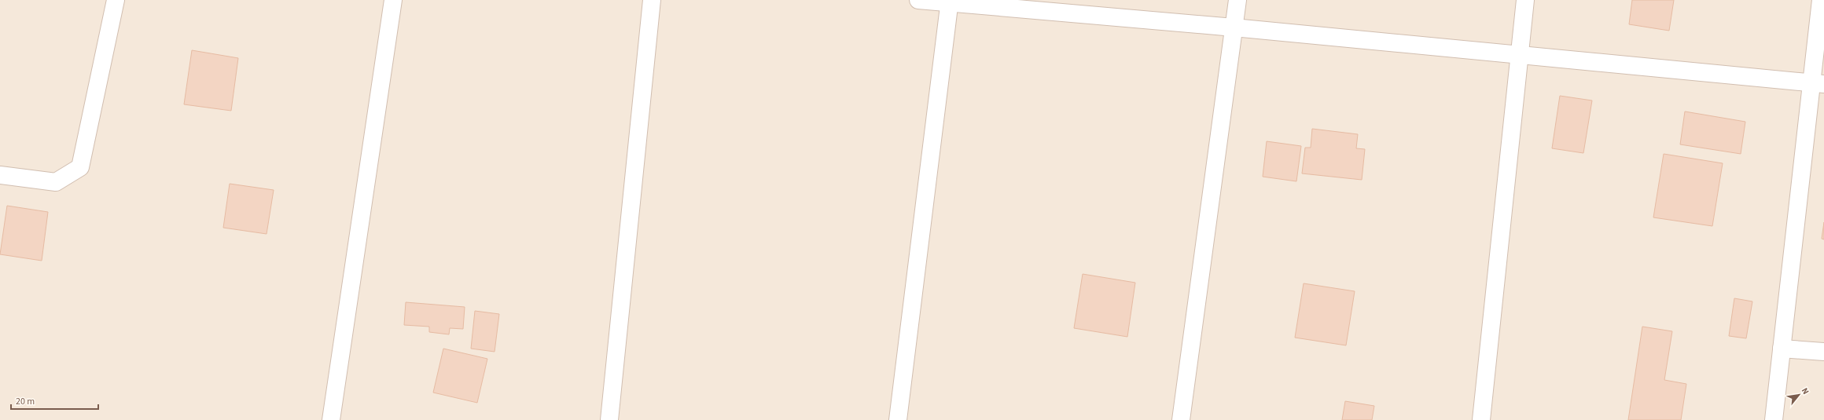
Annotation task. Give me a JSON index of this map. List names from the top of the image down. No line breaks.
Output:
{"scale_bar":"20 m","north":"top right"}
